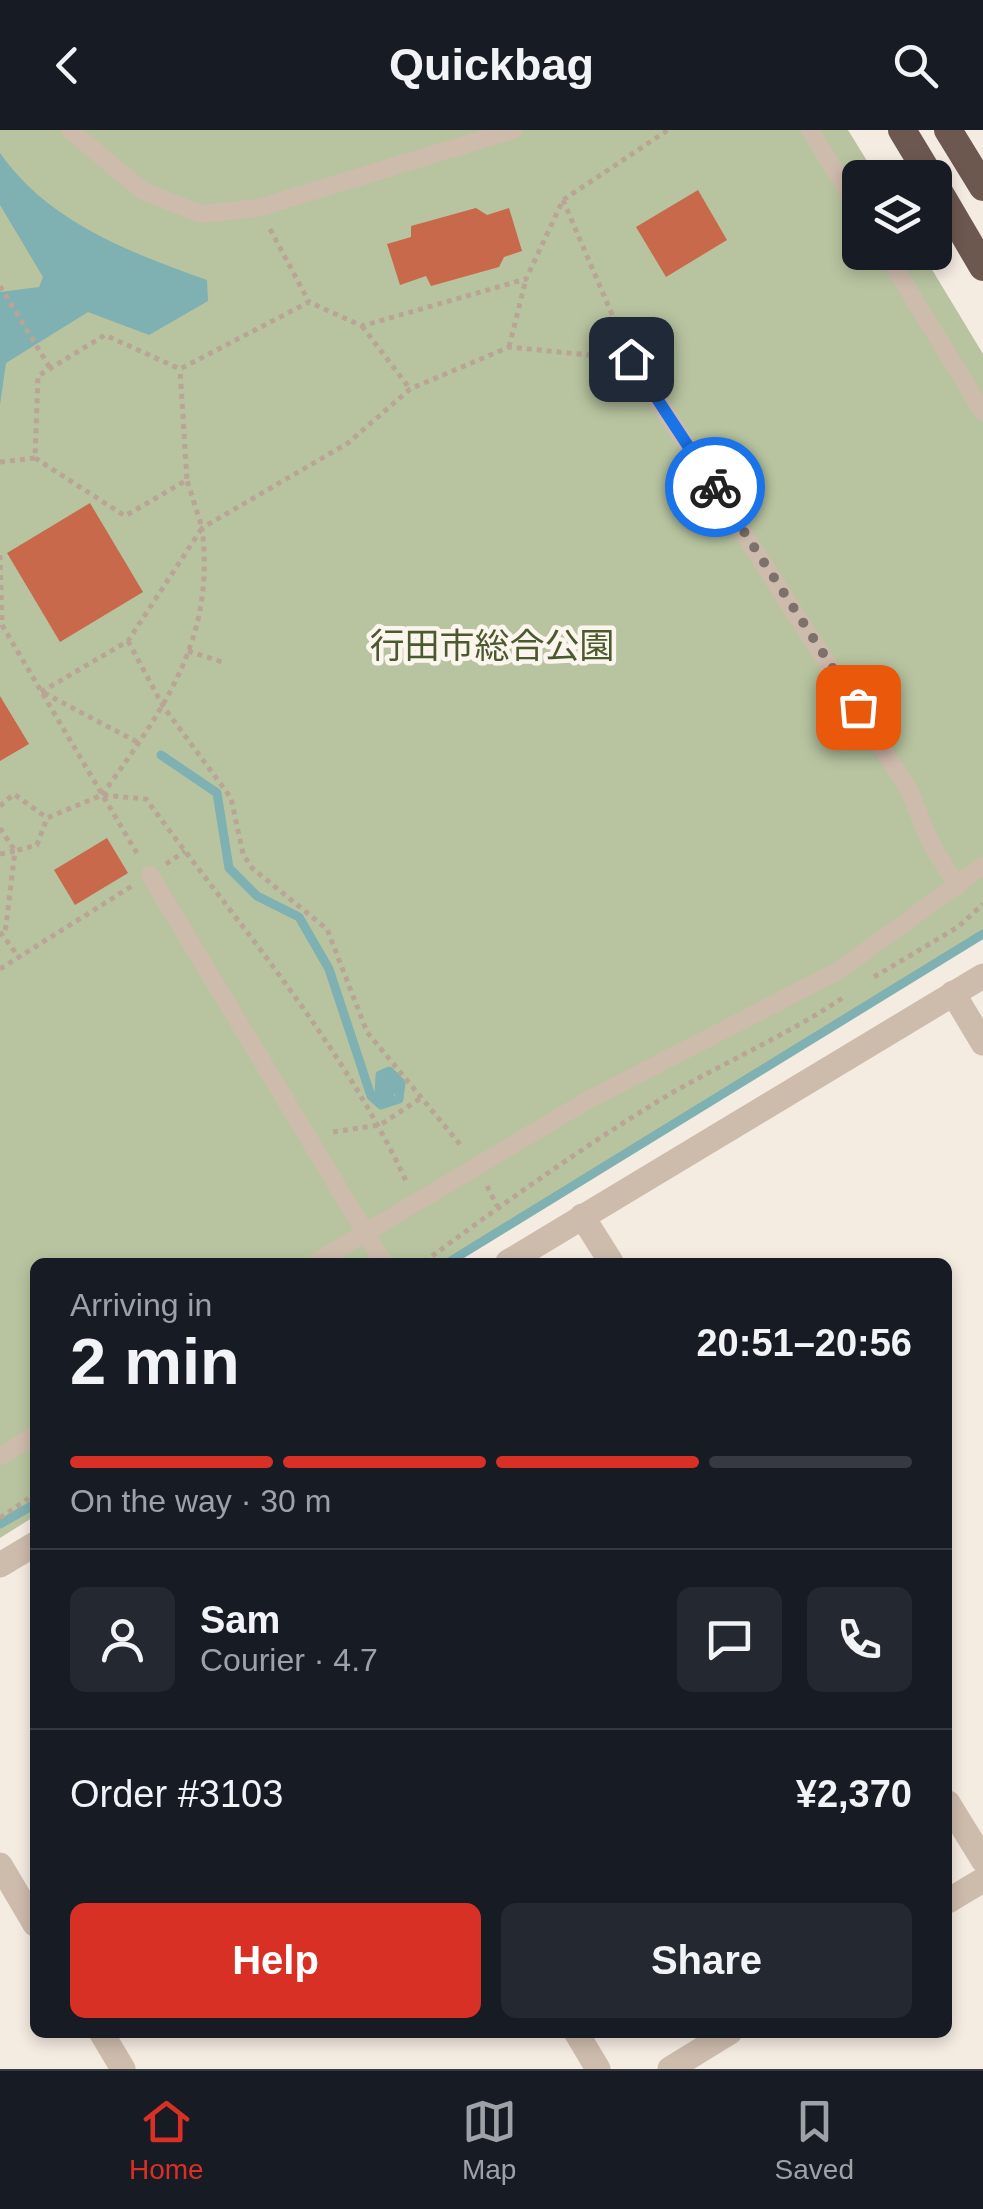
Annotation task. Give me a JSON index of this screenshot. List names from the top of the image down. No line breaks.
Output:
{"parks":["行田市総合公園"],"page":{"header":"Quickbag","heading":["2 min","Arriving in","20:51–20:56"],"panel":["Sam","Courier · 4.7","Order #3103","¥2,370"],"bar":"On the way · 30 m","buttons":["Help","Share"],"tabs":["Home","Map","Saved"]}}
